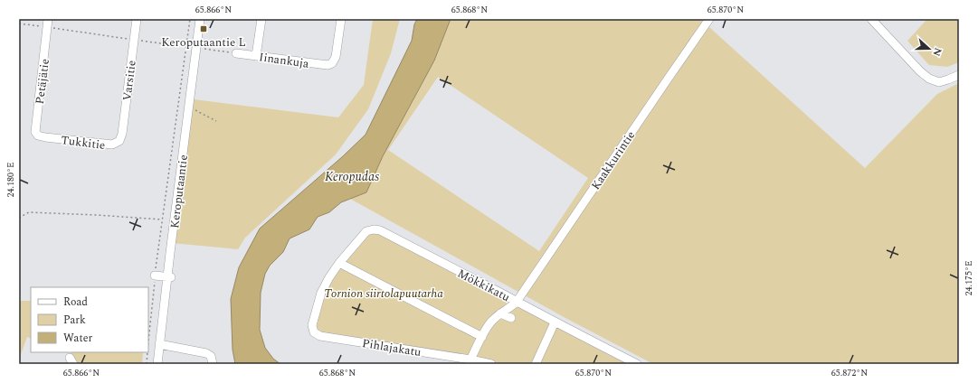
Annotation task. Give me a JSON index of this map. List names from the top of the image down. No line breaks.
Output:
{"streets":{"street":["Iinankuja","Varsitie","Petäjätie","Tukkitie","Kaakkurintie","Keroputaantie","Mökkikatu","Pihlajakatu"]},"crossings":[["Varsitie","Tukkitie"],["Petäjätie","Tukkitie"],["Kaakkurintie","Mökkikatu"],["Mökkikatu","Pihlajakatu"]],"water":["Keropudas"],"parks":["Tornion siirtolapuutarha"],"places":{"transit":["Keroputaantie L"]},"legend":["Road","Park","Water"],"north":"right","coordinates":["65.866°N","65.868°N","65.870°N","24.180°E","24.175°E","65.872°N"]}
